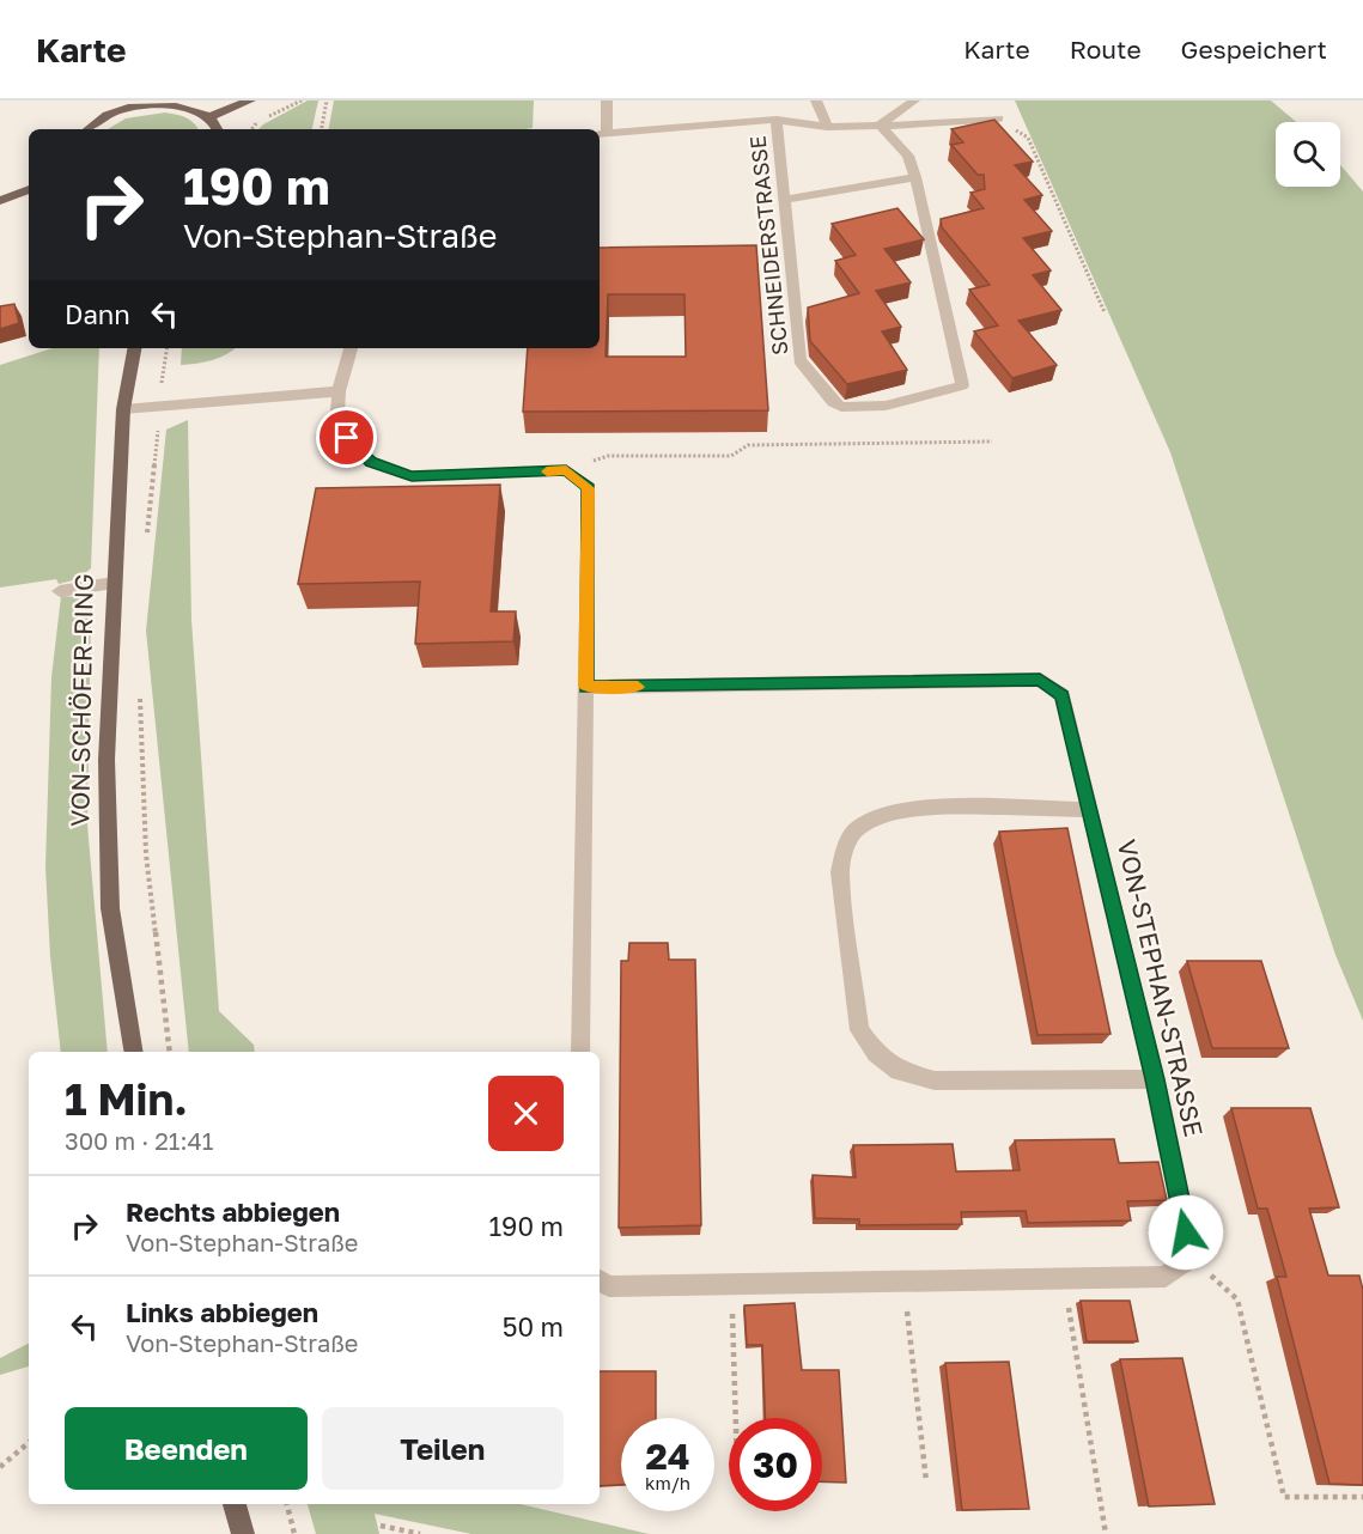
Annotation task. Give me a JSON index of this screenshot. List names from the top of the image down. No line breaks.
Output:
{"streets":{"main road":["VON-SCHÖFER-RING"],"street":["SCHNEIDERSTRASSE","VON-STEPHAN-STRASSE"]},"page":{"header":"Karte","nav":["Karte","Route","Gespeichert"],"turn":["190 m","Von-Stephan-Straße"],"then":"Dann","heading":["1 Min.","300 m · 21:41"],"list":[{"name":"Rechts abbiegen","note":"Von-Stephan-Straße","value":"190 m"},{"name":"Links abbiegen","note":"Von-Stephan-Straße","value":"50 m"}],"buttons":["Beenden","Teilen"],"speed":"24 km/h","limit":"30"}}
